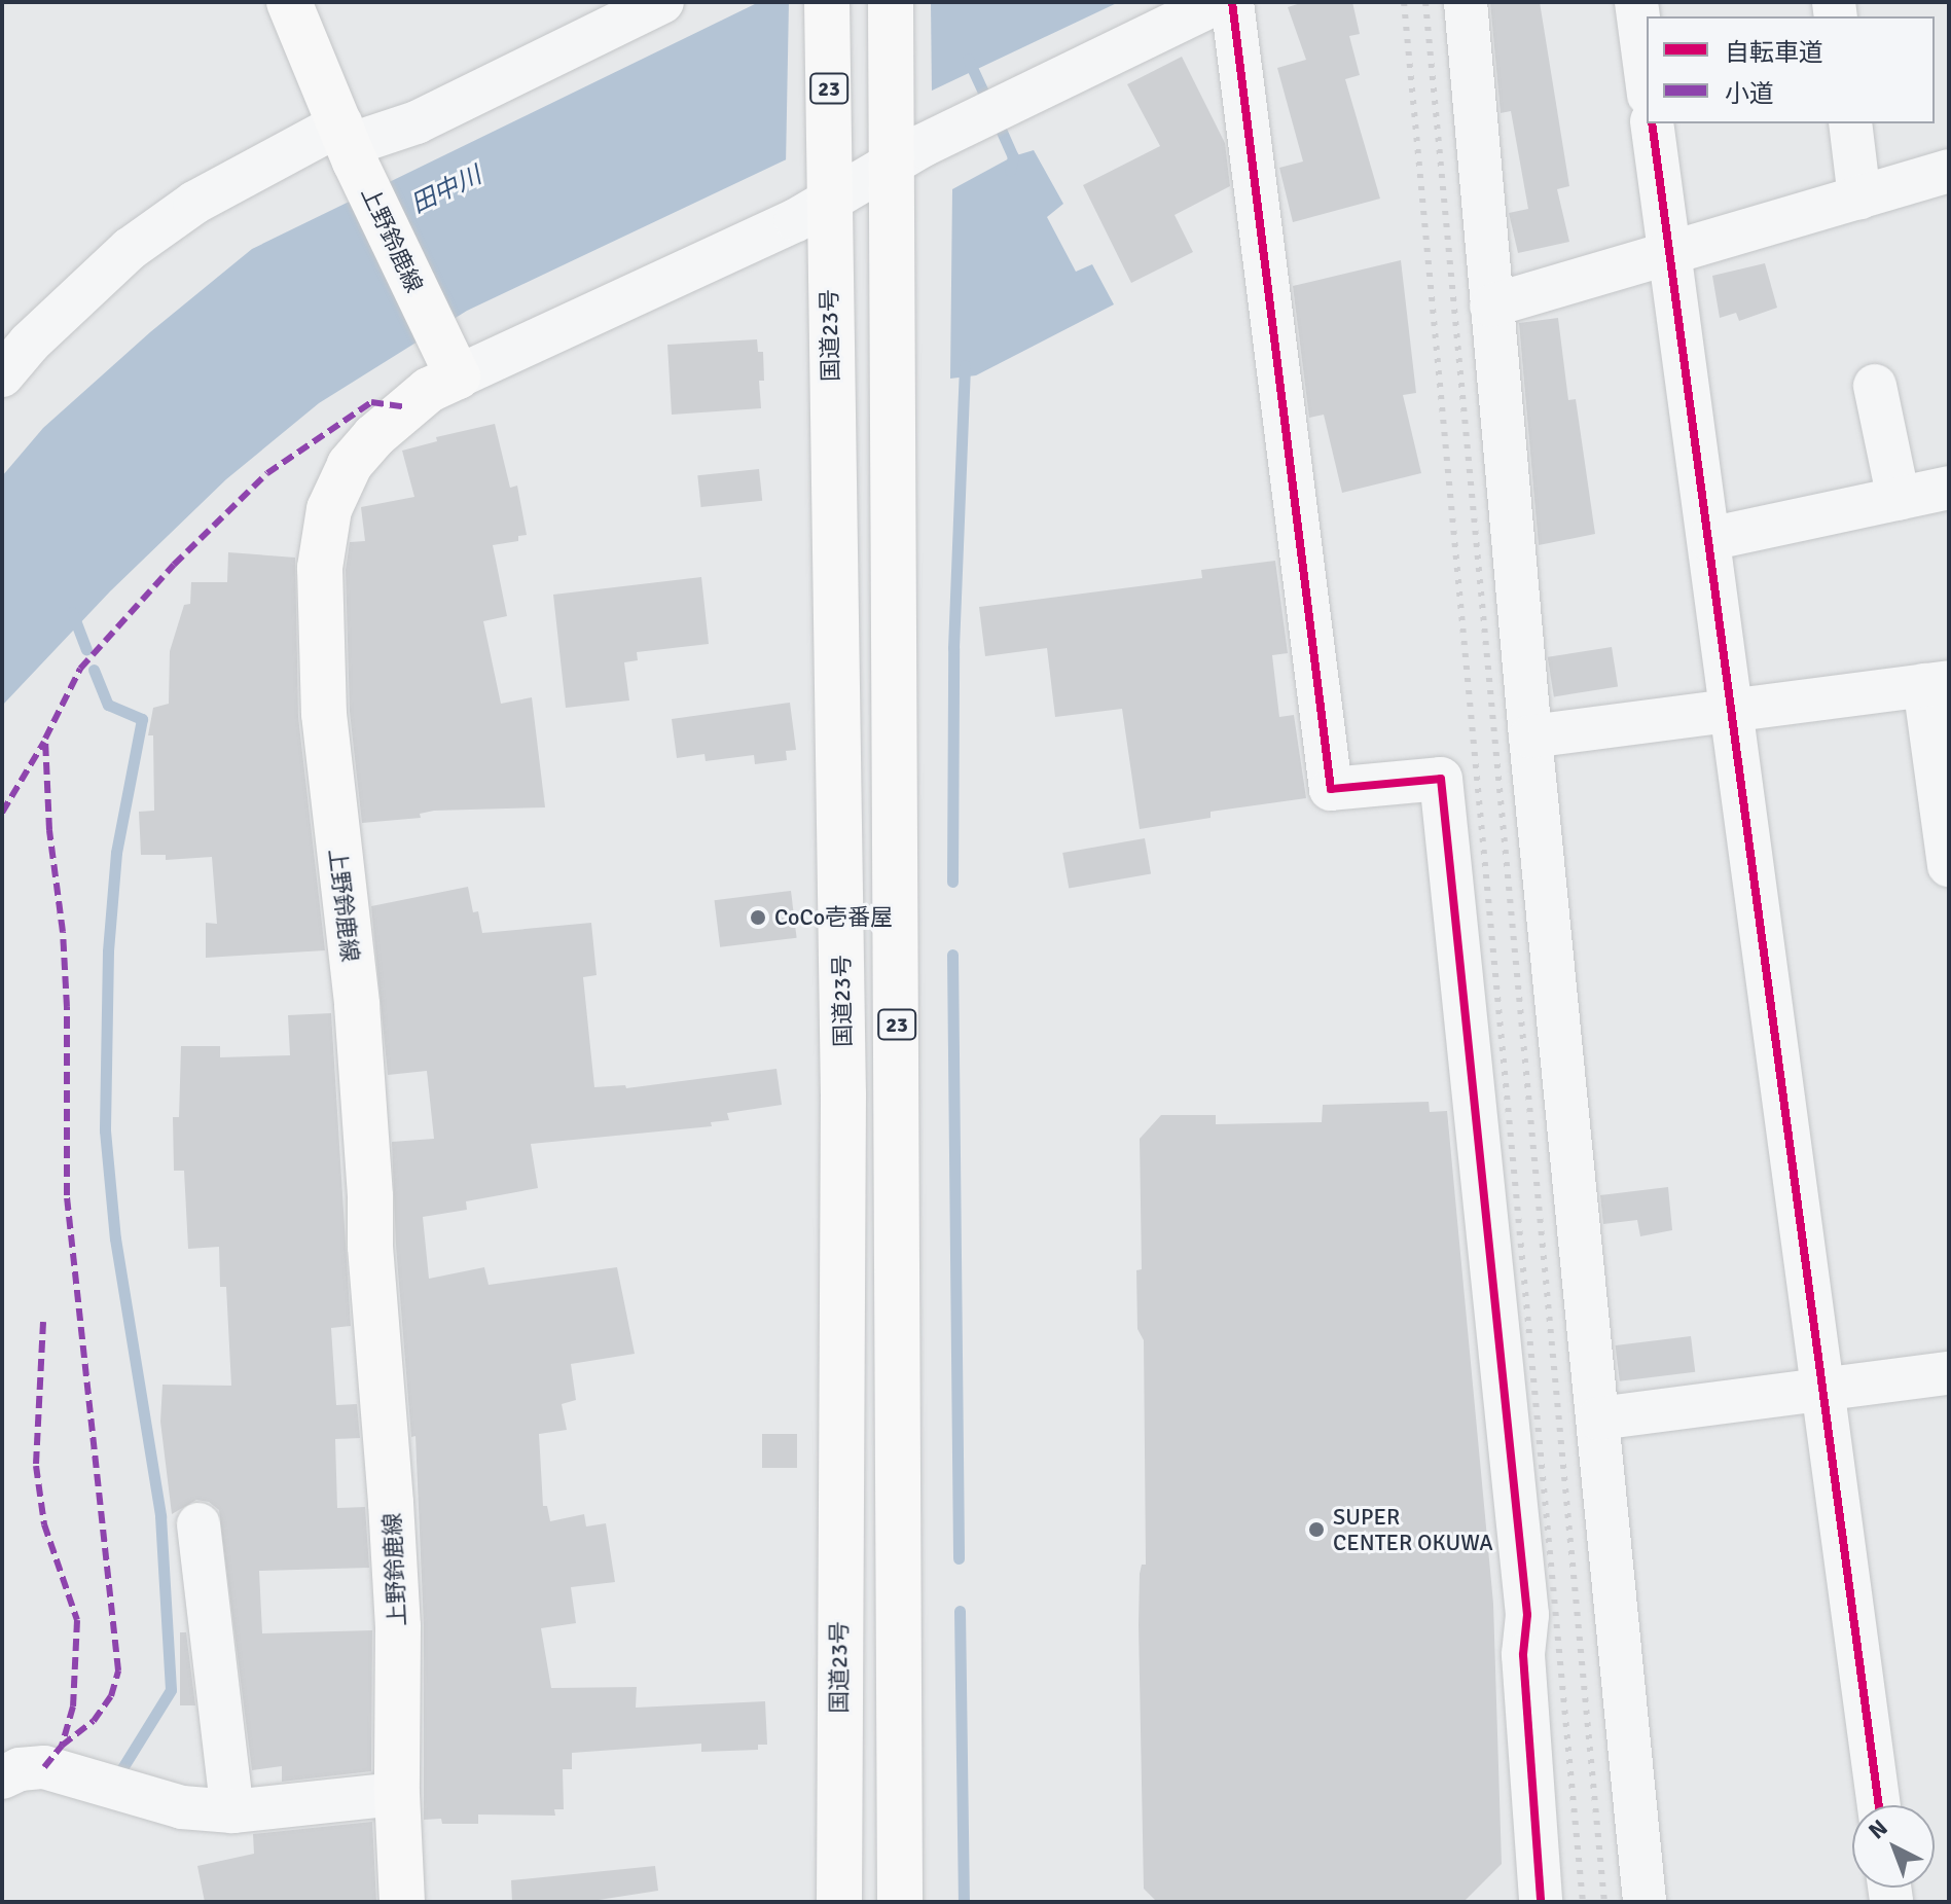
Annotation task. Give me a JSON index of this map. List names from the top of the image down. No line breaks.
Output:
{"streets":{"main road":["23","上野鈴鹿線","国道23号"]},"water":["田中川"],"places":["CoCo壱番屋","SUPER CENTER OKUWA"],"legend":["自転車道","小道"],"north":"top left"}
